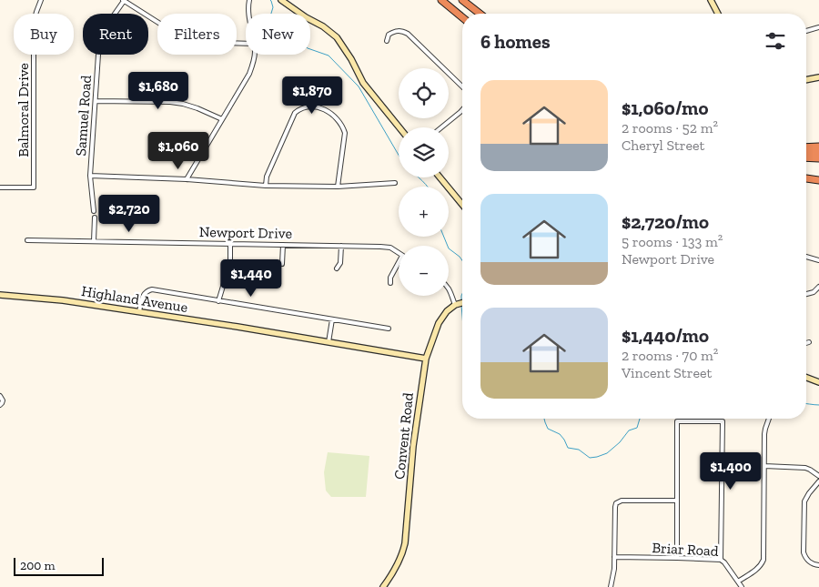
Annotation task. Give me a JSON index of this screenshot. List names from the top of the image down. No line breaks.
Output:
{"streets":{"street":["Balmoral Drive","Samuel Road","Newport Drive","Highland Avenue","Convent Road","Briar Road"]},"crossings":[["Highland Avenue","Convent Road"]],"scale_bar":"200 m","page":{"chip":["Buy","Rent","Filters","New"],"heading":"6 homes","map_buttons":["+","−"],"list":[{"name":"$1,060/mo","note":"2 rooms · 52 m² · Cheryl Street"},{"name":"$2,720/mo","note":"5 rooms · 133 m² · Newport Drive"},{"name":"$1,440/mo","note":"2 rooms · 70 m² · Vincent Street"}],"price":["$1,680","$1,870","$1,060","$2,720","$1,440","$1,400"],"scale":"200 m"}}
